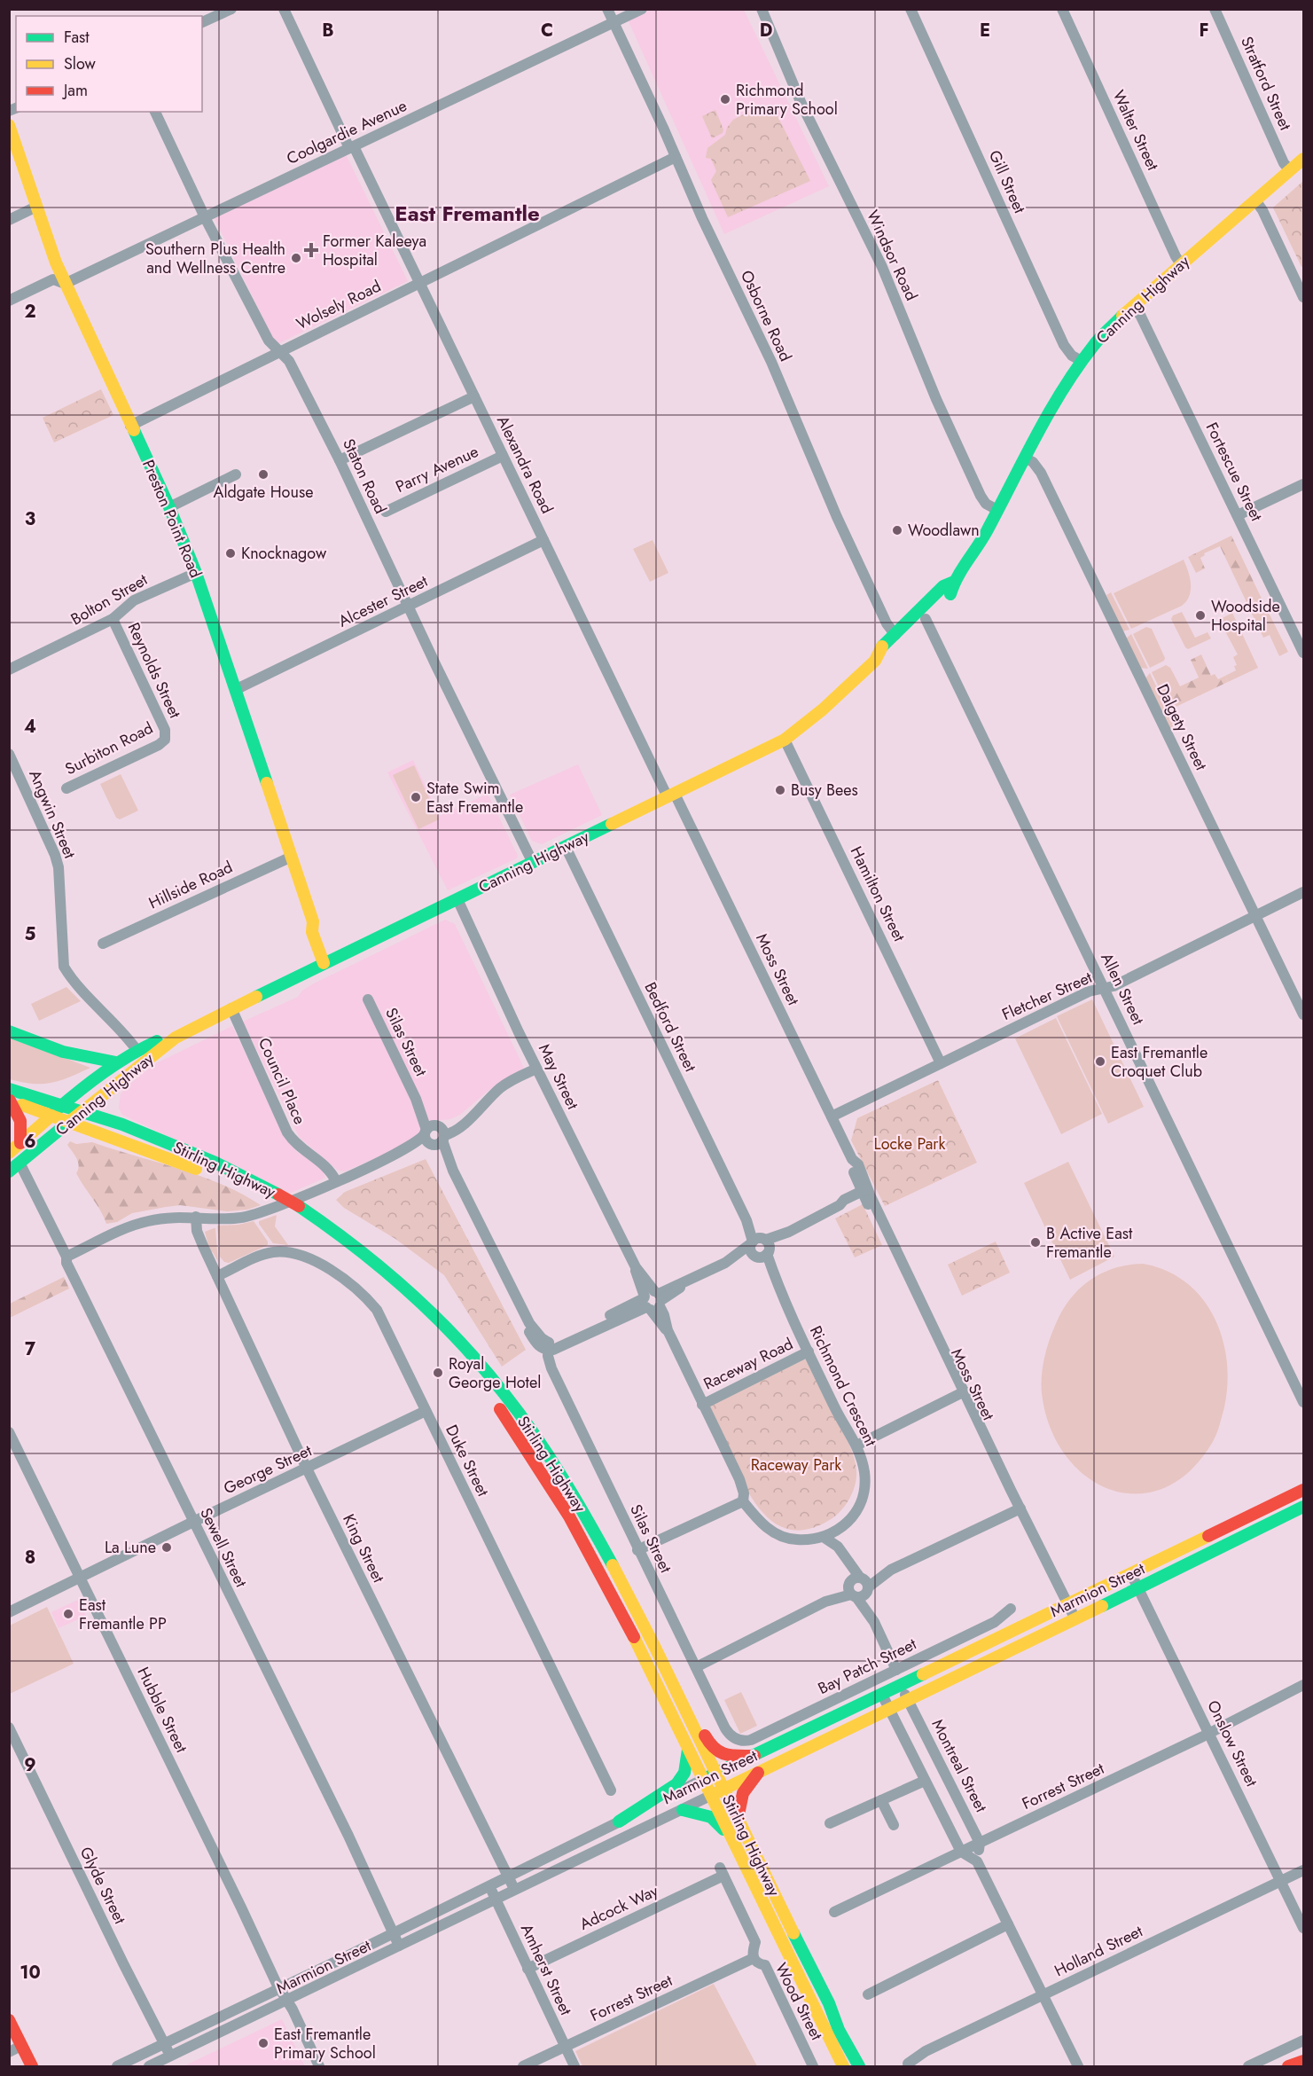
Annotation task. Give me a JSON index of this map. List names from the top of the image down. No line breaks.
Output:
{"streets":{"main road":["Canning Highway","Preston Point Road","Stirling Highway","Marmion Street"],"street":["Stratford Street","Walter Street","Coolgardie Avenue","Gill Street","Windsor Road","Wolsely Road","Osborne Road","Alexandra Road","Parry Avenue","Fortescue Street","Staton Road","Bolton Street","Alcester Street","Reynolds Street","Dalgety Street","Surbiton Road","Angwin Street","Hillside Road","Hamilton Street","Moss Street","Allen Street","Fletcher Street","Bedford Street","Silas Street","May Street","Council Place","Raceway Road","Richmond Crescent","Duke Street","George Street","Sewell Street","King Street","Bay Patch Street","Hubble Street","Onslow Street","Montreal Street","Forrest Street","Glyde Street","Adcock Way","Holland Street","Amherst Street","Wood Street"]},"crossings":[["Stratford Street","Canning Highway"],["Walter Street","Canning Highway"],["Coolgardie Avenue","Osborne Road"],["Coolgardie Avenue","Alexandra Road"],["Coolgardie Avenue","Staton Road"],["Coolgardie Avenue","Preston Point Road"],["Gill Street","Canning Highway"],["Windsor Road","Canning Highway"],["Canning Highway","Osborne Road"],["Canning Highway","Alexandra Road"],["Canning Highway","Fortescue Street"],["Canning Highway","Staton Road"],["Canning Highway","Preston Point Road"],["Canning Highway","Dalgety Street"],["Canning Highway","Angwin Street"],["Canning Highway","Hamilton Street"],["Canning Highway","Moss Street"],["Canning Highway","Allen Street"],["Canning Highway","Bedford Street"],["Canning Highway","May Street"],["Canning Highway","Council Place"],["Canning Highway","Stirling Highway"],["Canning Highway","Sewell Street"],["Wolsely Road","Osborne Road"],["Wolsely Road","Alexandra Road"],["Wolsely Road","Staton Road"],["Wolsely Road","Preston Point Road"],["Alexandra Road","Parry Avenue"],["Alexandra Road","Alcester Street"],["Alexandra Road","Moss Street"],["Staton Road","Alcester Street"],["Preston Point Road","Bolton Street"],["Preston Point Road","Alcester Street"],["Preston Point Road","Hillside Road"],["Bolton Street","Reynolds Street"],["Reynolds Street","Surbiton Road"],["Dalgety Street","Fletcher Street"],["Hamilton Street","Fletcher Street"],["Moss Street","Fletcher Street"],["Moss Street","Marmion Street"],["Allen Street","Fletcher Street"],["Bedford Street","Richmond Crescent"],["Silas Street","Bay Patch Street"],["Stirling Highway","Marmion Street"],["Raceway Road","Richmond Crescent"],["Duke Street","George Street"],["Duke Street","King Street"],["George Street","Sewell Street"],["George Street","King Street"],["George Street","Hubble Street"],["Sewell Street","Marmion Street"],["King Street","Marmion Street"],["Marmion Street","Hubble Street"],["Marmion Street","Onslow Street"],["Marmion Street","Montreal Street"],["Marmion Street","Glyde Street"],["Marmion Street","Amherst Street"],["Onslow Street","Forrest Street"],["Onslow Street","Holland Street"],["Montreal Street","Forrest Street"],["Forrest Street","Amherst Street"],["Forrest Street","Wood Street"],["Adcock Way","Amherst Street"],["Adcock Way","Wood Street"]],"districts":["East Fremantle"],"parks":["Locke Park","Raceway Park"],"places":{"other":["Richmond Primary School","Southern Plus Health and Wellness Centre","Aldgate House","Woodlawn","Knocknagow","Woodside Hospital","Busy Bees","State Swim East Fremantle","East Fremantle Croquet Club","B Active East Fremantle","Royal George Hotel","La Lune","East Fremantle PP","East Fremantle Primary School"],"health":["Former Kaleeya Hospital"]},"legend":["Fast","Slow","Jam"],"grid":{"columns":["B","C","D","E","F"],"rows":["2","3","4","5","6","7","8","9","10"]}}
